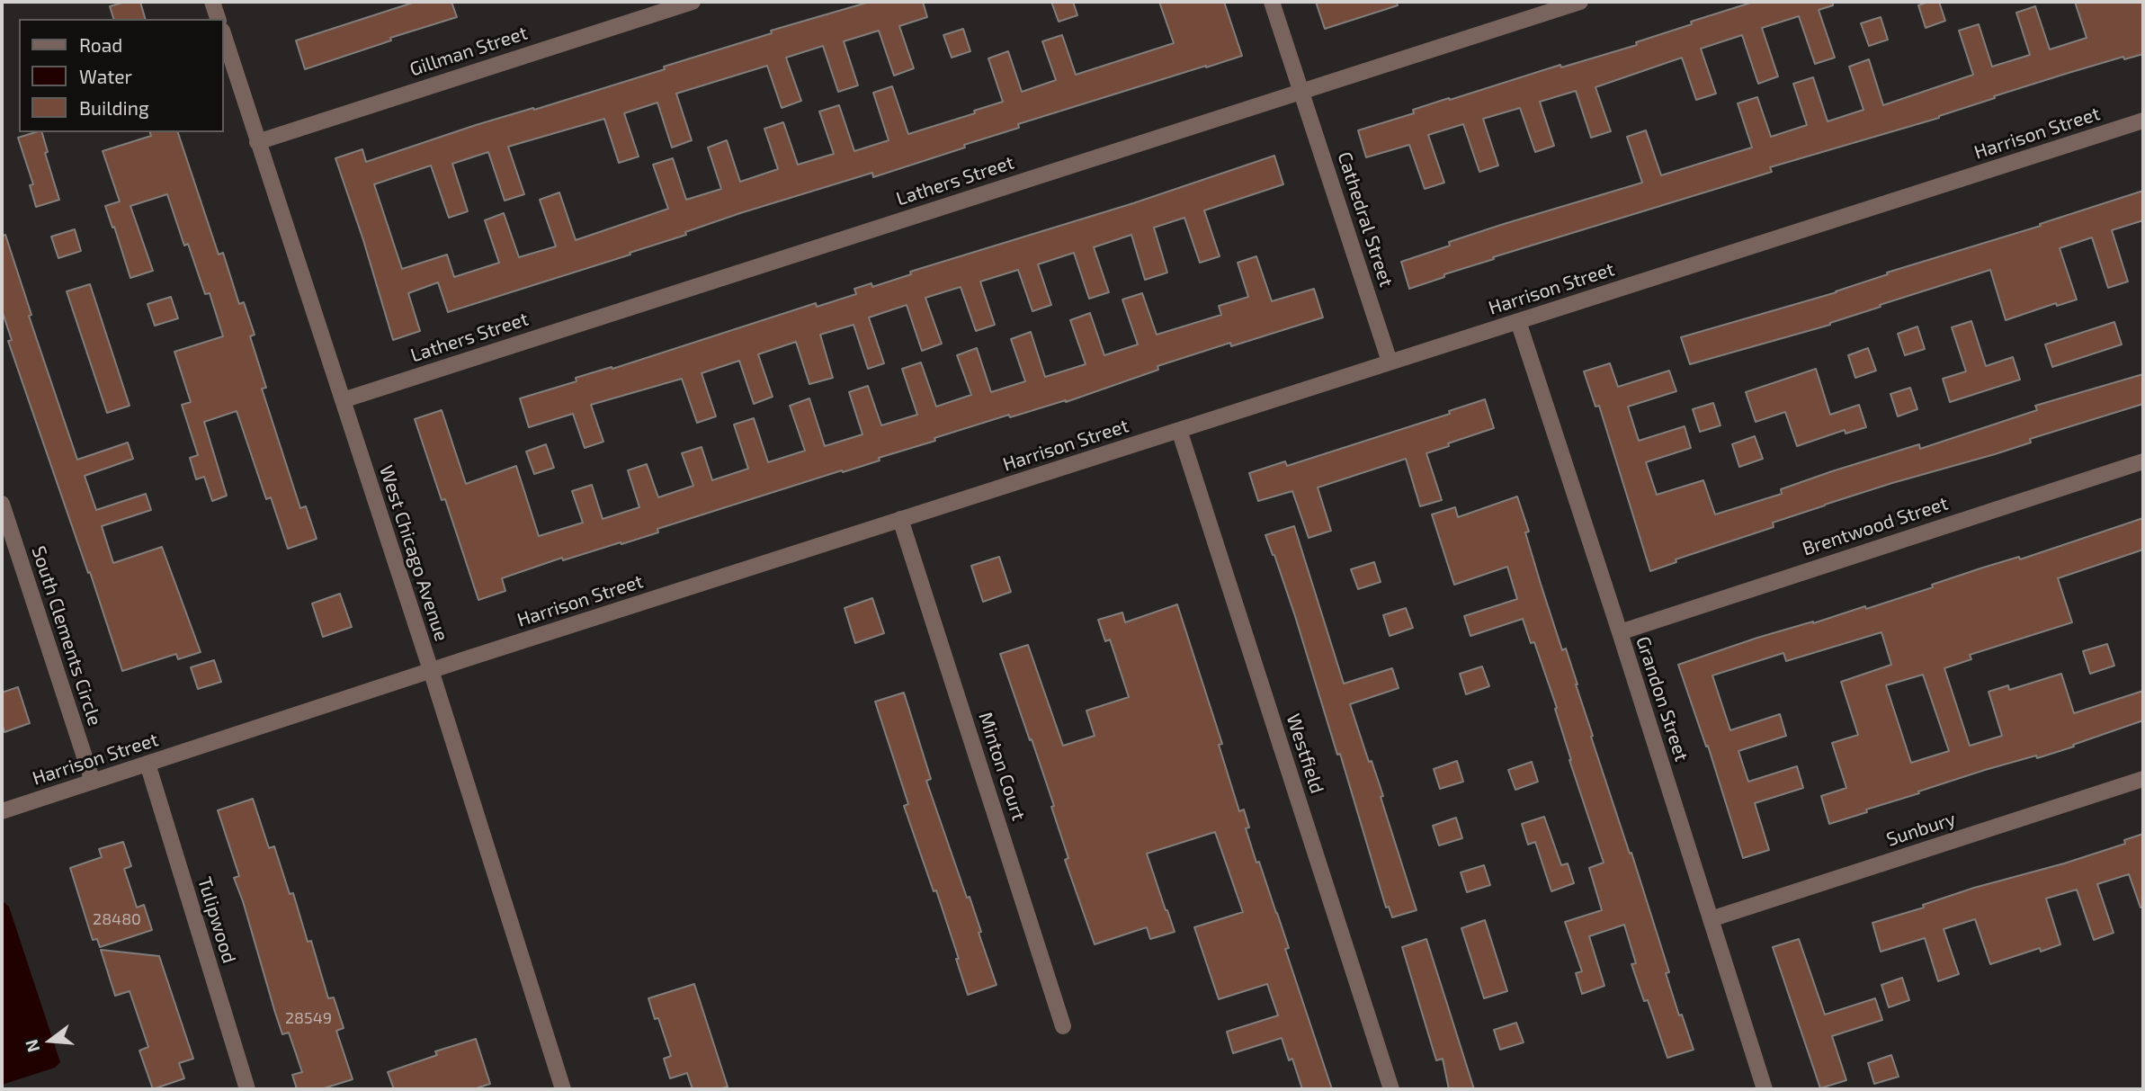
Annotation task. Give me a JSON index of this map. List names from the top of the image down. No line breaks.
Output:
{"streets":{"street":["Gillman Street","Harrison Street","Lathers Street","Cathedral Street","Brentwood Street","West Chicago Avenue","South Clements Circle","Grandon Street","Westfield","Minton Court","Sunbury","Tulipwood"]},"crossings":[["Gillman Street","West Chicago Avenue"],["Harrison Street","Cathedral Street"],["Harrison Street","West Chicago Avenue"],["Harrison Street","South Clements Circle"],["Harrison Street","Grandon Street"],["Harrison Street","Westfield"],["Harrison Street","Minton Court"],["Harrison Street","Tulipwood"],["Lathers Street","Cathedral Street"],["Lathers Street","West Chicago Avenue"],["Brentwood Street","Grandon Street"],["Grandon Street","Sunbury"]],"house_numbers":["28480","28549"],"legend":["Road","Water","Building"],"north":"left"}
